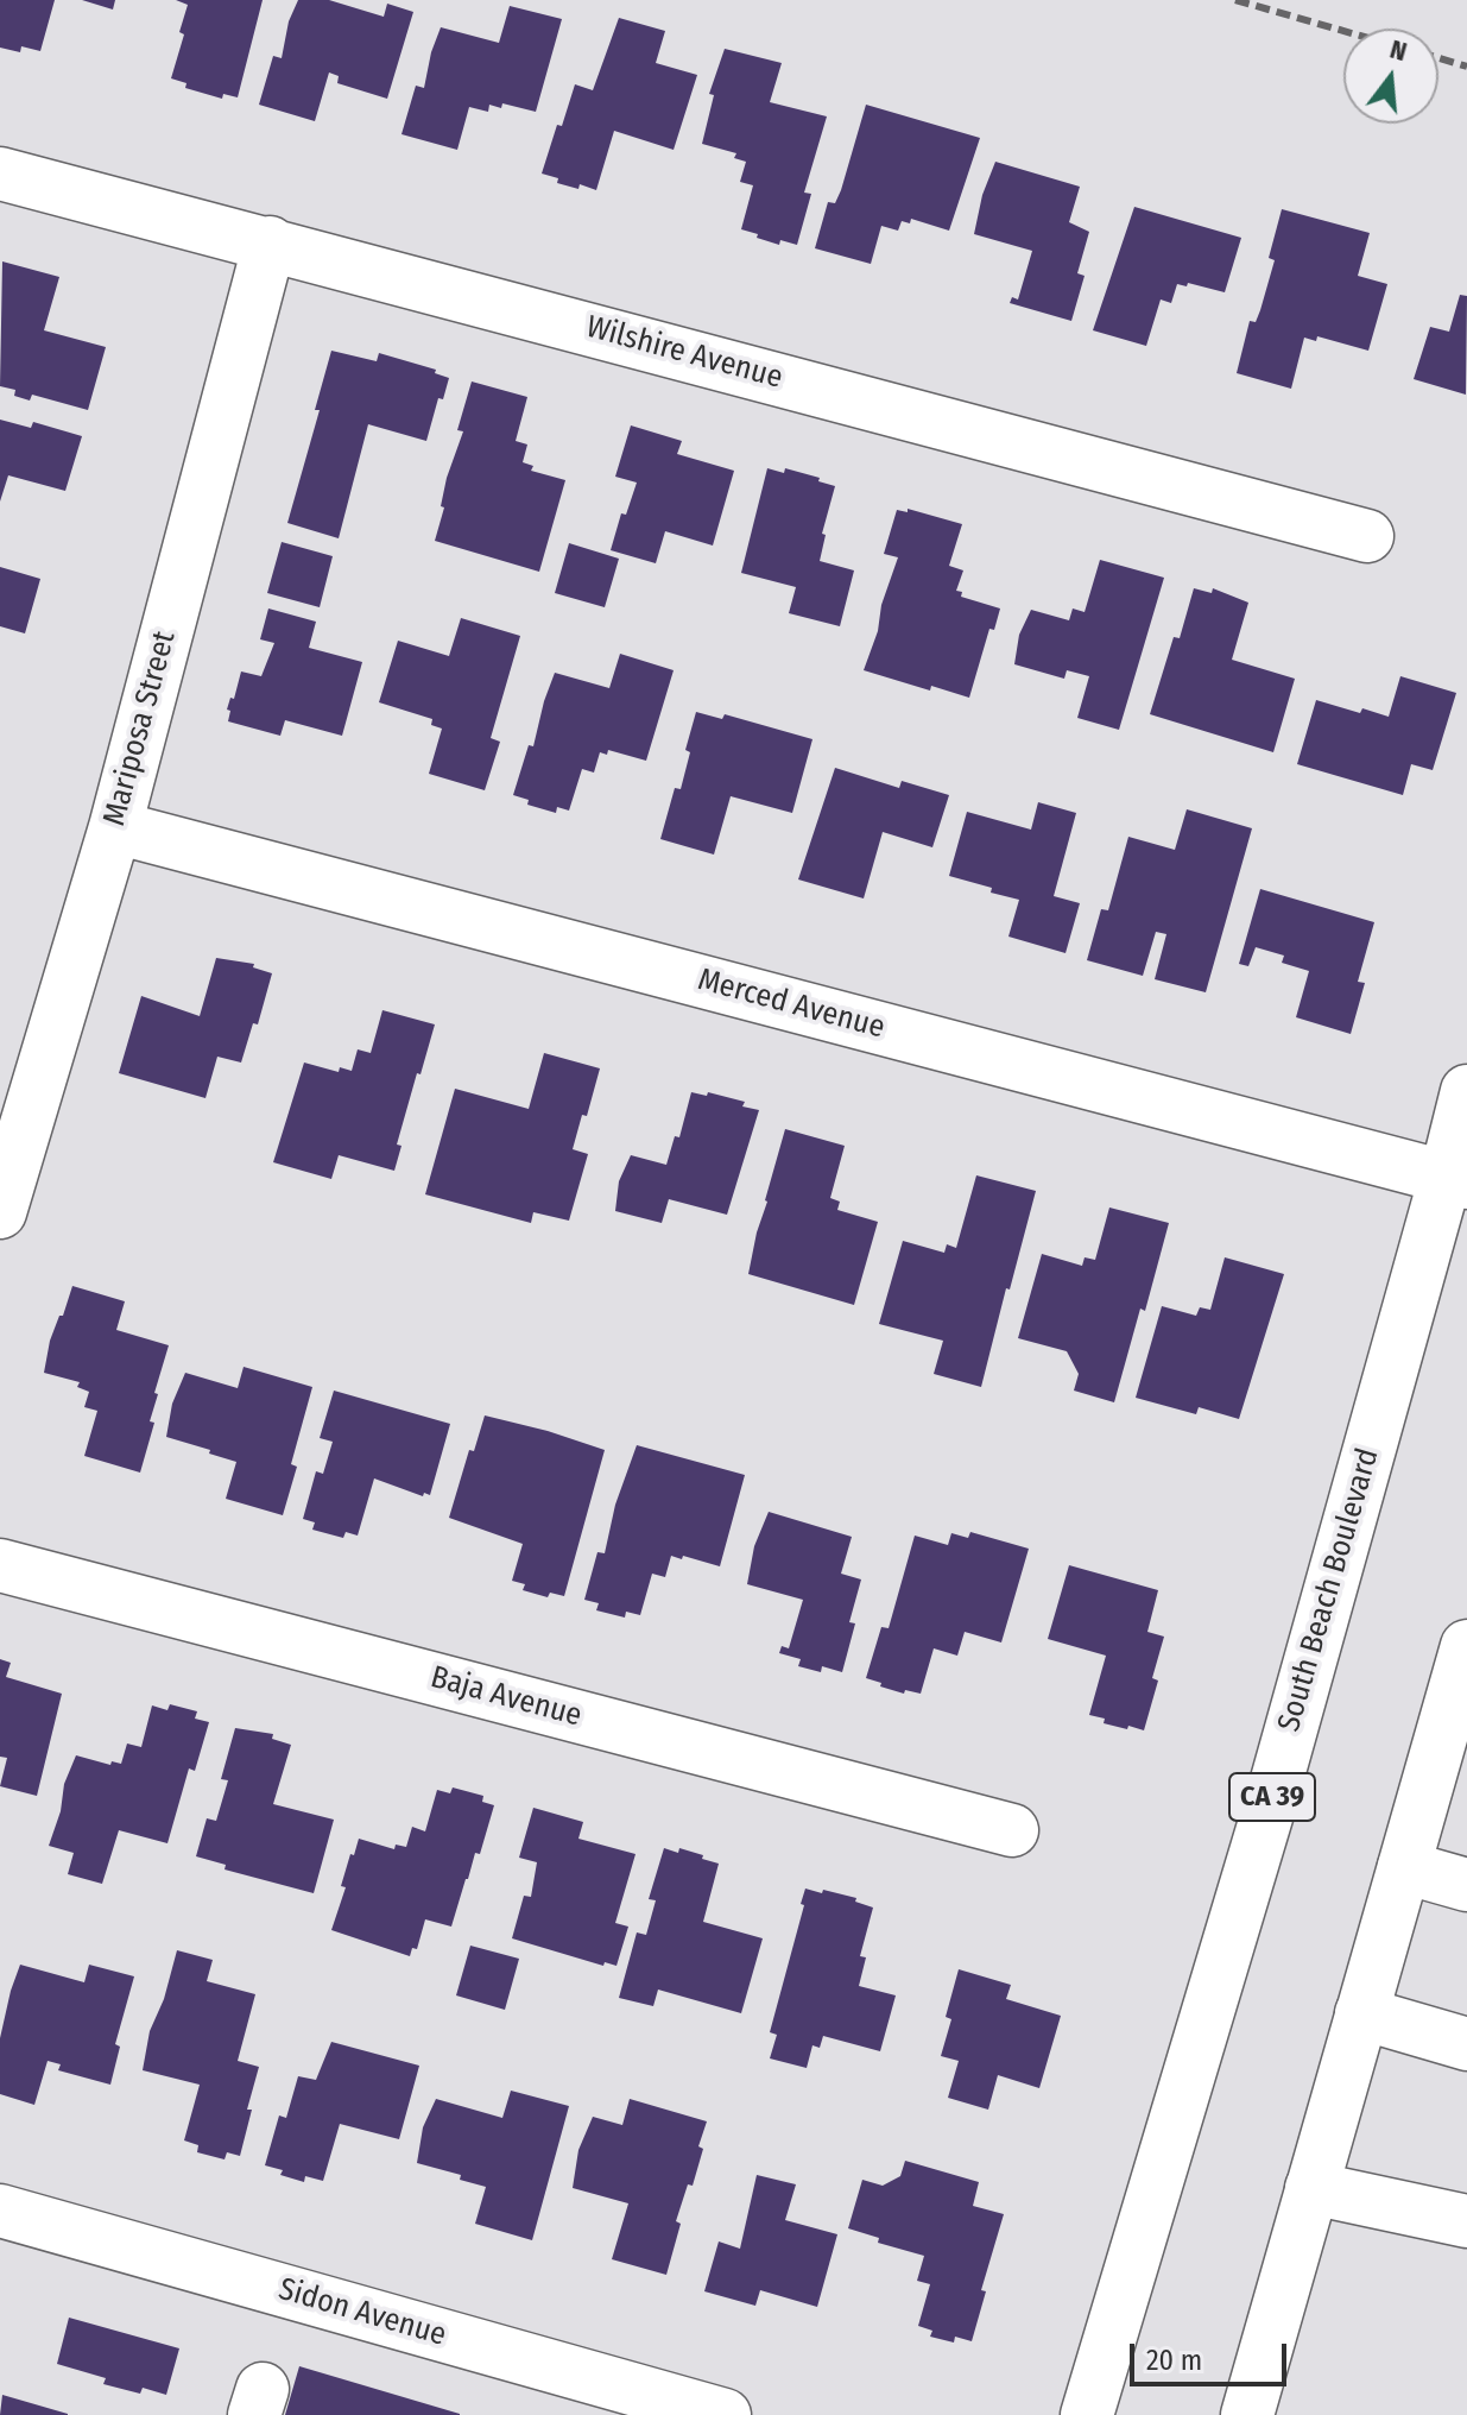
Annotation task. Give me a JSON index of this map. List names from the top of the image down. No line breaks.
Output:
{"streets":{"street":["Wilshire Avenue","Mariposa Street","Merced Avenue","South Beach Boulevard","Baja Avenue","CA 39","Sidon Avenue"]},"crossings":[["Wilshire Avenue","Mariposa Street"],["Mariposa Street","Merced Avenue"],["Merced Avenue","South Beach Boulevard"]],"scale_bar":"20 m","north":"top"}
